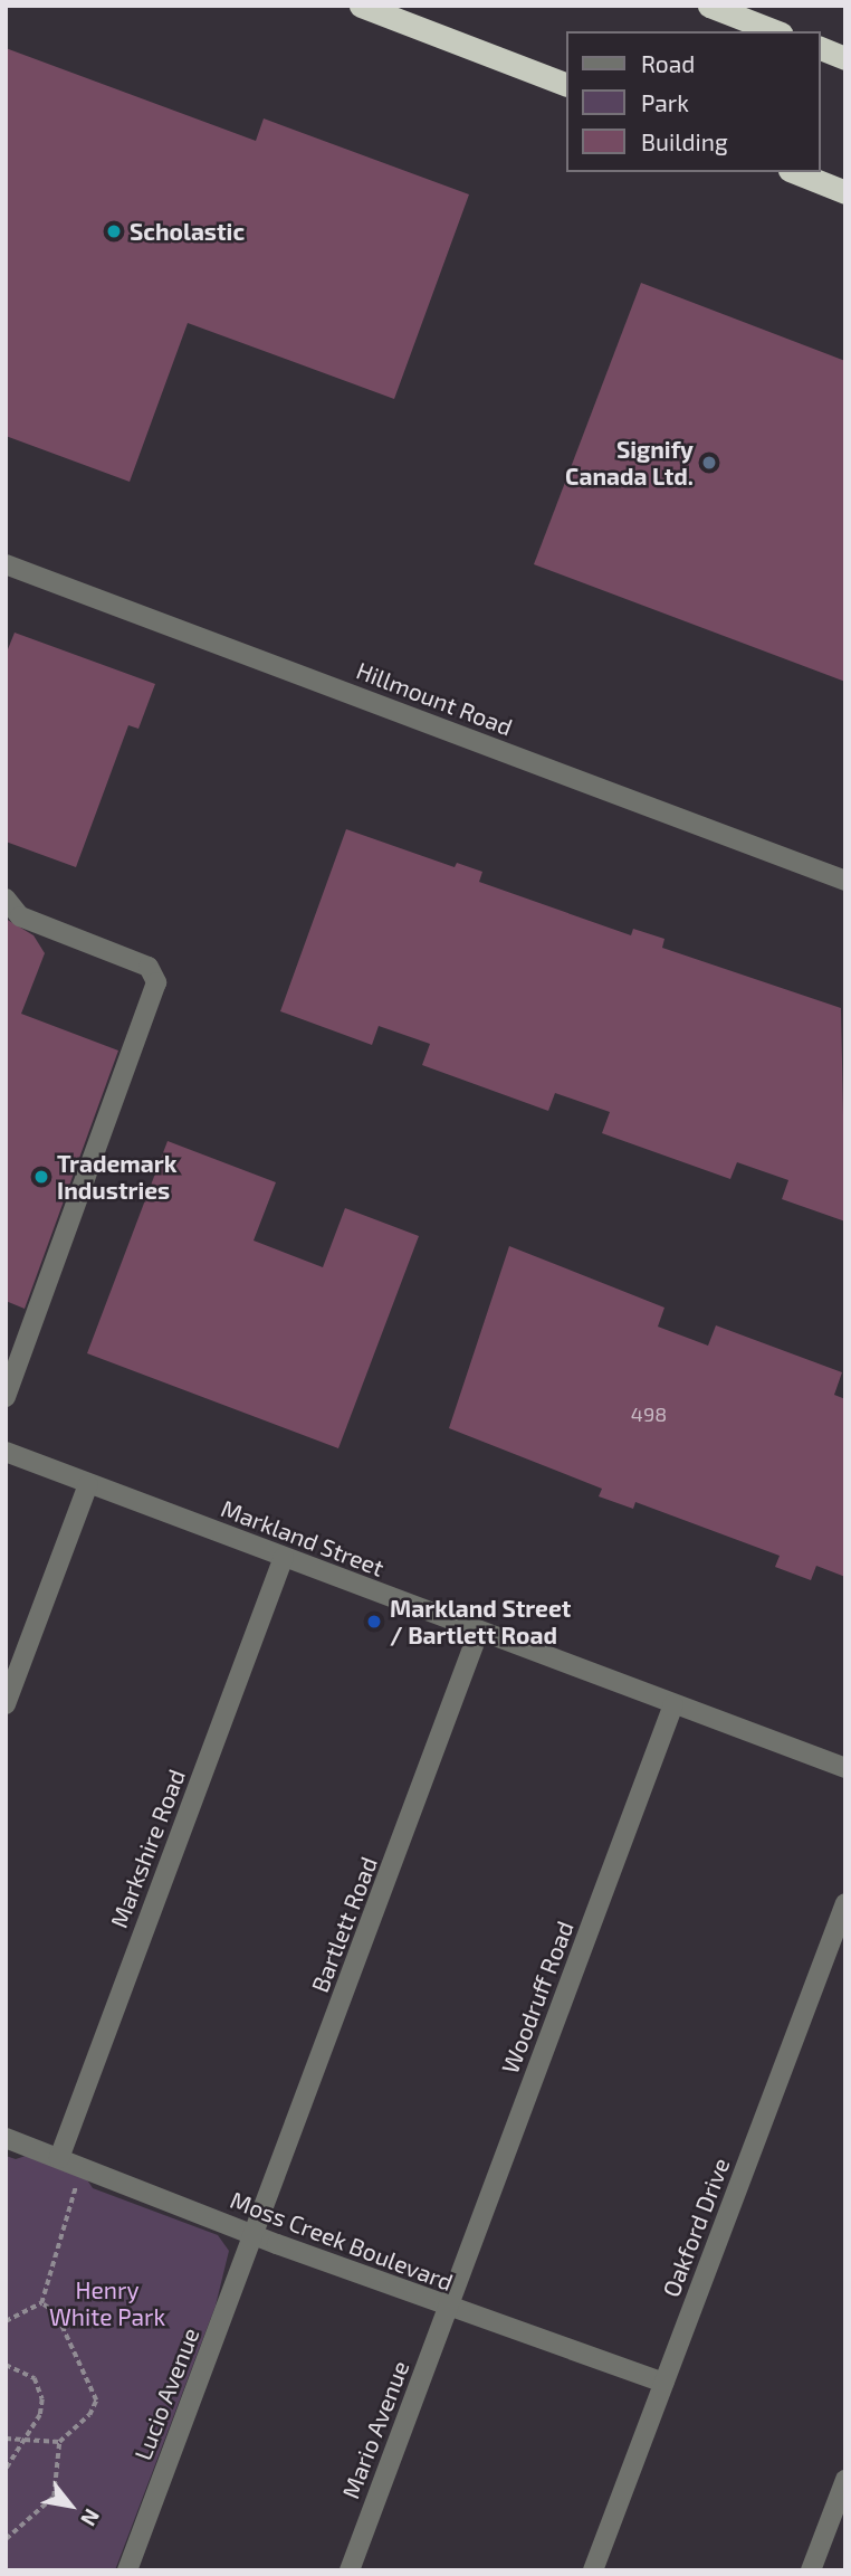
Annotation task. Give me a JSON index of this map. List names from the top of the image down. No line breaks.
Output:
{"streets":{"street":["Hillmount Road","Markland Street","Markshire Road","Bartlett Road","Woodruff Road","Oakford Drive","Moss Creek Boulevard","Lucio Avenue","Mario Avenue"]},"crossings":[["Markland Street","Markshire Road"],["Markland Street","Bartlett Road"],["Markland Street","Woodruff Road"],["Markshire Road","Moss Creek Boulevard"],["Bartlett Road","Moss Creek Boulevard"],["Bartlett Road","Lucio Avenue"],["Woodruff Road","Moss Creek Boulevard"],["Woodruff Road","Mario Avenue"],["Oakford Drive","Moss Creek Boulevard"],["Moss Creek Boulevard","Lucio Avenue"],["Moss Creek Boulevard","Mario Avenue"]],"parks":["Henry White Park"],"places":["Scholastic","Signify Canada Ltd.","Trademark Industries","Markland Street / Bartlett Road"],"house_numbers":["498"],"legend":["Road","Park","Building"],"north":"bottom right"}
